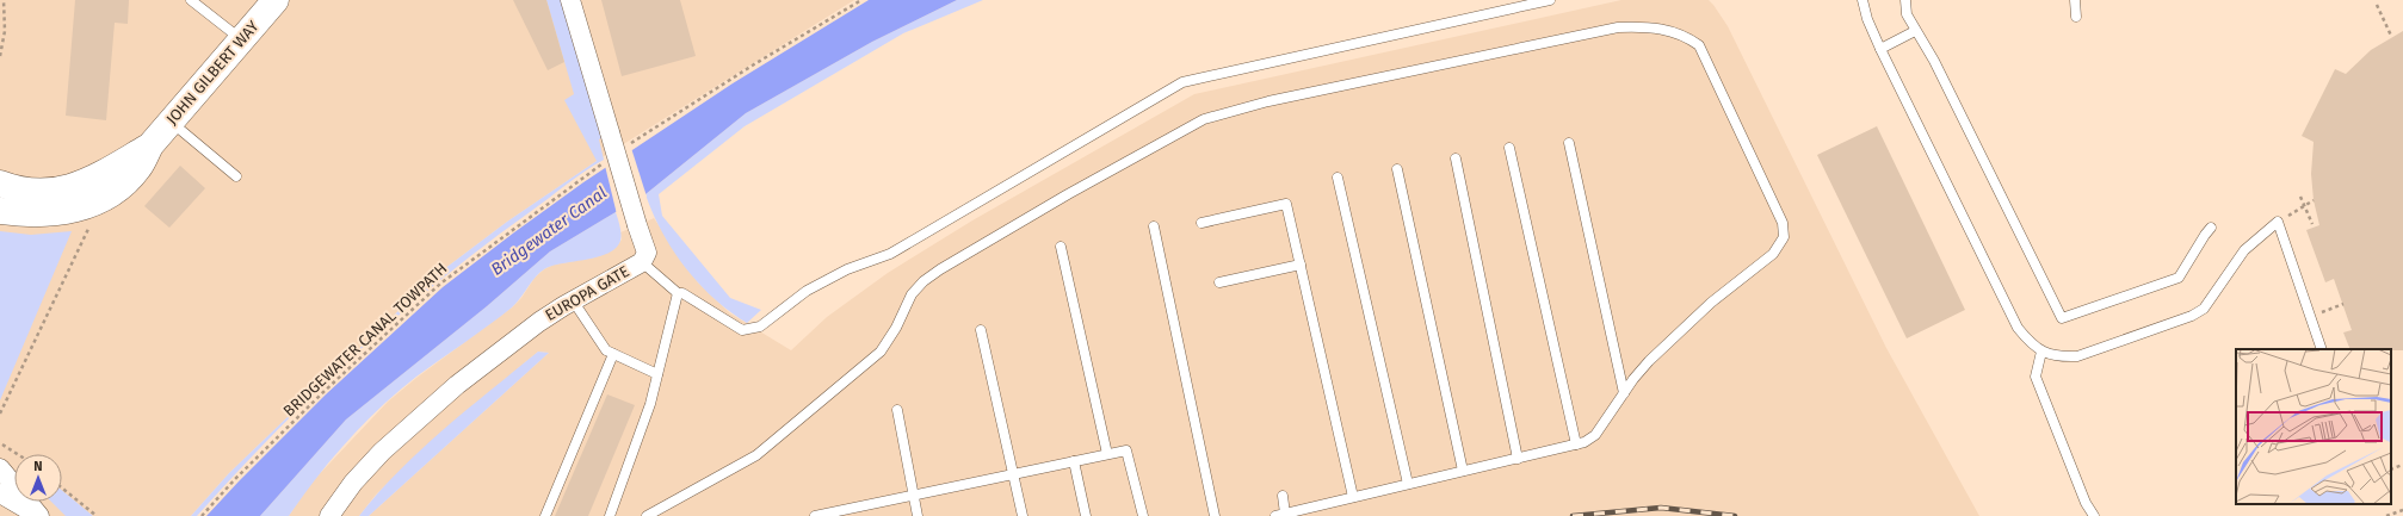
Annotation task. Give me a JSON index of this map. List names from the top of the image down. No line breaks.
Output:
{"streets":{"street":["JOHN GILBERT WAY","EUROPA GATE"],"path":["BRIDGEWATER CANAL TOWPATH"]},"water":["Bridgewater Canal"],"north":"top"}
